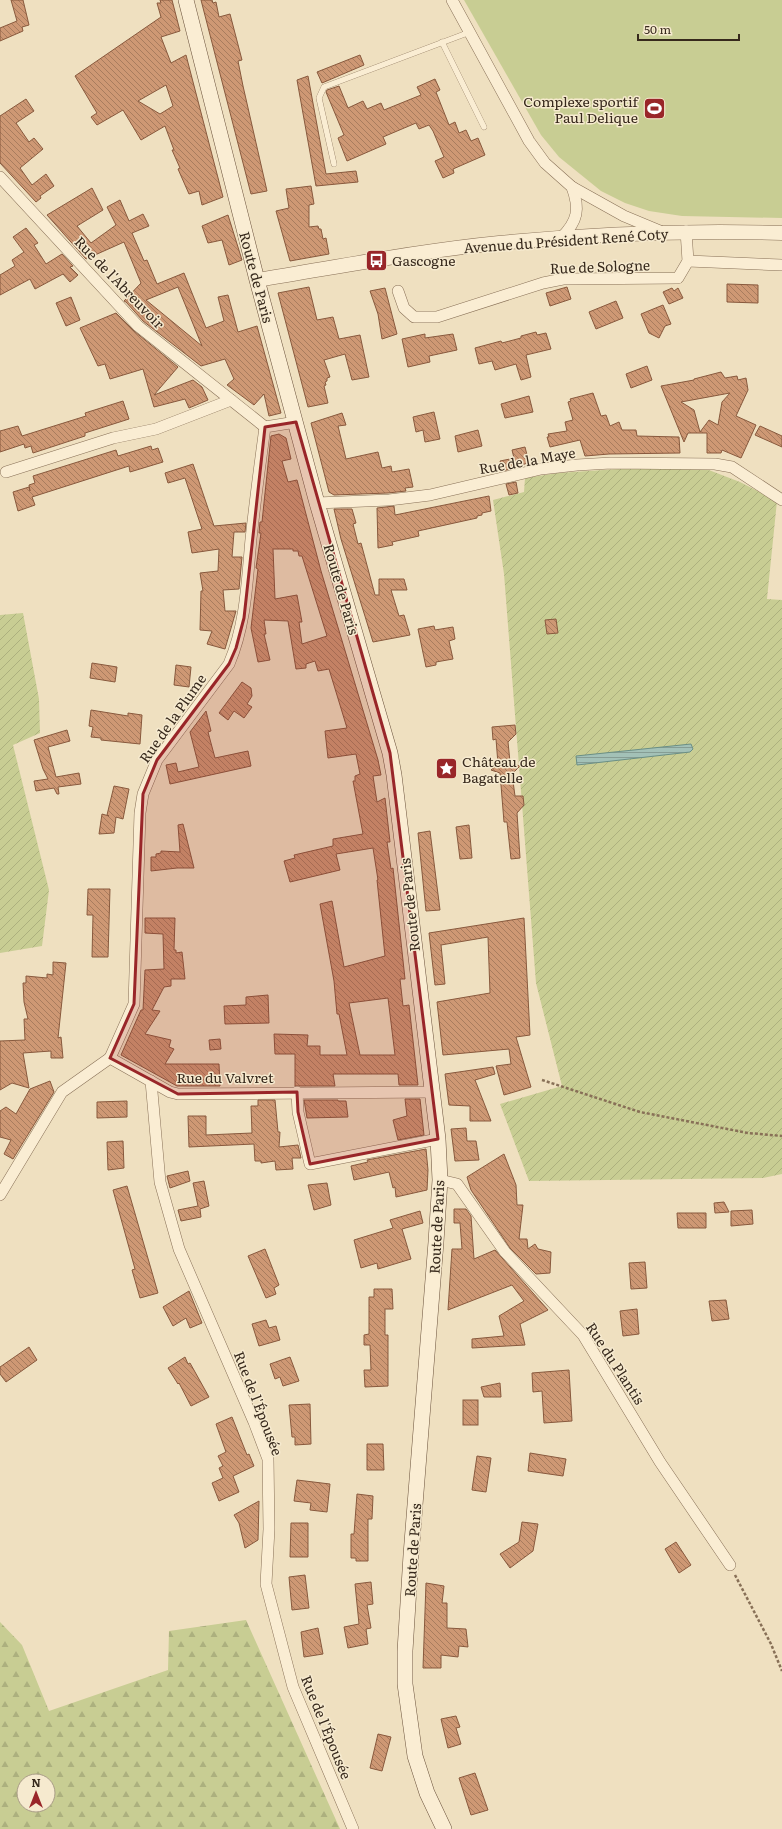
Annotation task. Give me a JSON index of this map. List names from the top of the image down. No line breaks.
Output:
{"streets":{"main road":["Route de Paris"],"street":["Avenue du Président René Coty","Rue de Sologne","Rue de l'Abreuvoir","Rue de la Maye","Rue de la Plume","Rue du Valvret","Rue du Plantis","Rue de l'Épousée"]},"crossings":[["Avenue du Président René Coty","Route de Paris"],["Route de Paris","Rue de la Maye"],["Route de Paris","Rue du Valvret"],["Route de Paris","Rue du Plantis"],["Rue de l'Abreuvoir","Rue de la Plume"],["Rue de la Plume","Rue du Valvret"],["Rue du Valvret","Rue de l'Épousée"]],"places":{"sports":["Complexe sportif Paul Delique"],"bus stop":["Gascogne"],"place":["Château de Bagatelle"]},"scale_bar":"50 m","north":"top"}
